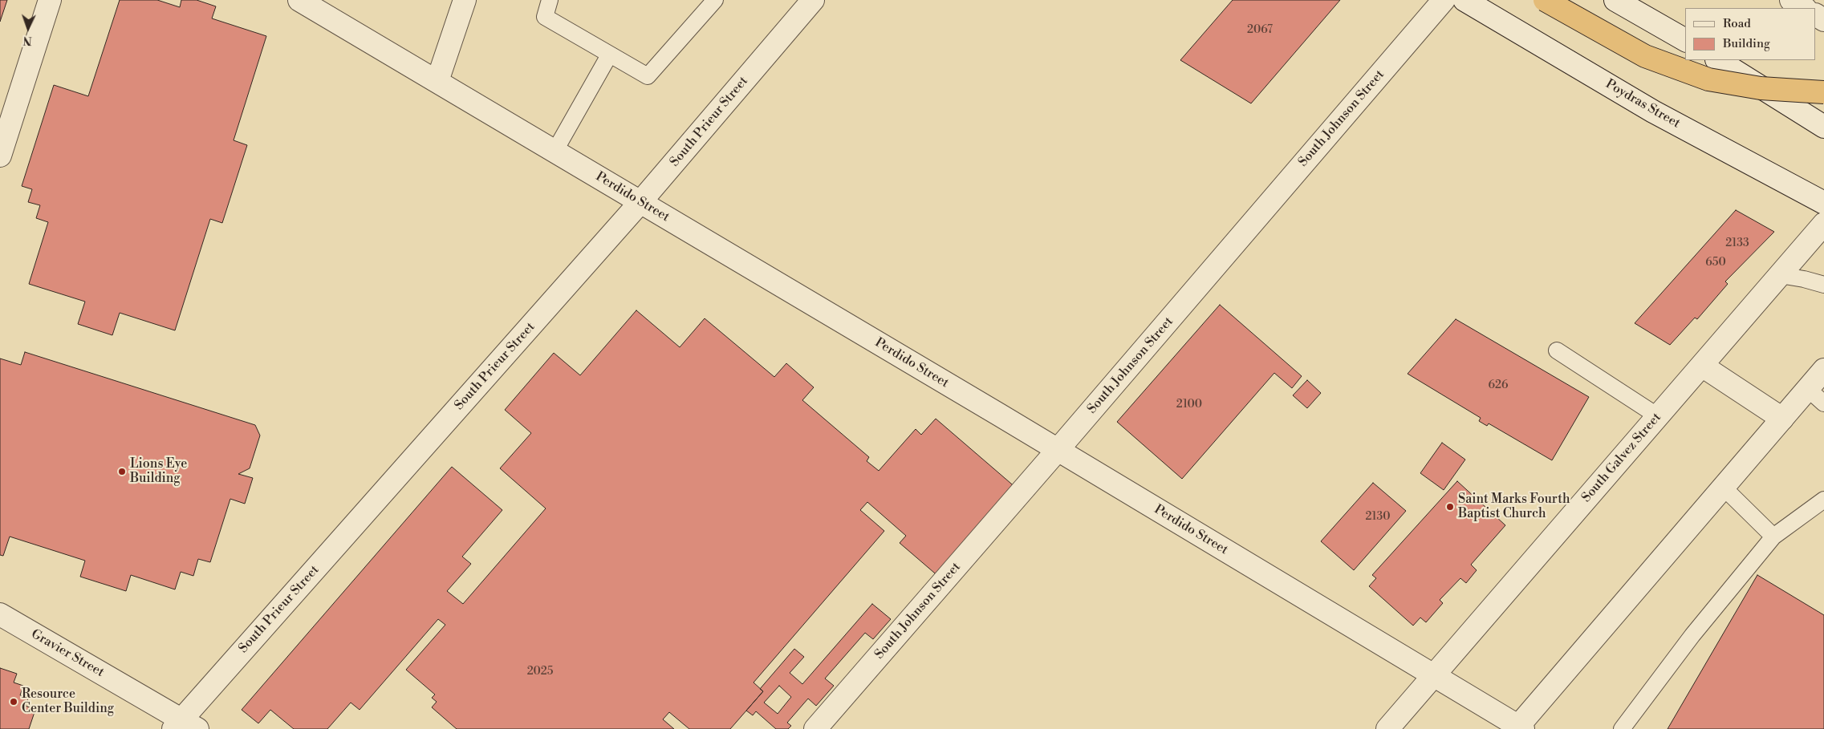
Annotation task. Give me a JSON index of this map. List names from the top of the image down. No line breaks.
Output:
{"streets":{"street":["Poydras Street","South Johnson Street","South Prieur Street","Perdido Street","South Galvez Street","Gravier Street"]},"crossings":[["South Johnson Street","Perdido Street"],["South Prieur Street","Perdido Street"],["South Prieur Street","Gravier Street"],["Perdido Street","South Galvez Street"]],"places":["Lions Eye Building","Saint Marks Fourth Baptist Church","Resource Center Building"],"house_numbers":["2067","2133","650","626","2100","2130","2025"],"legend":["Road","Building"],"north":"bottom"}
